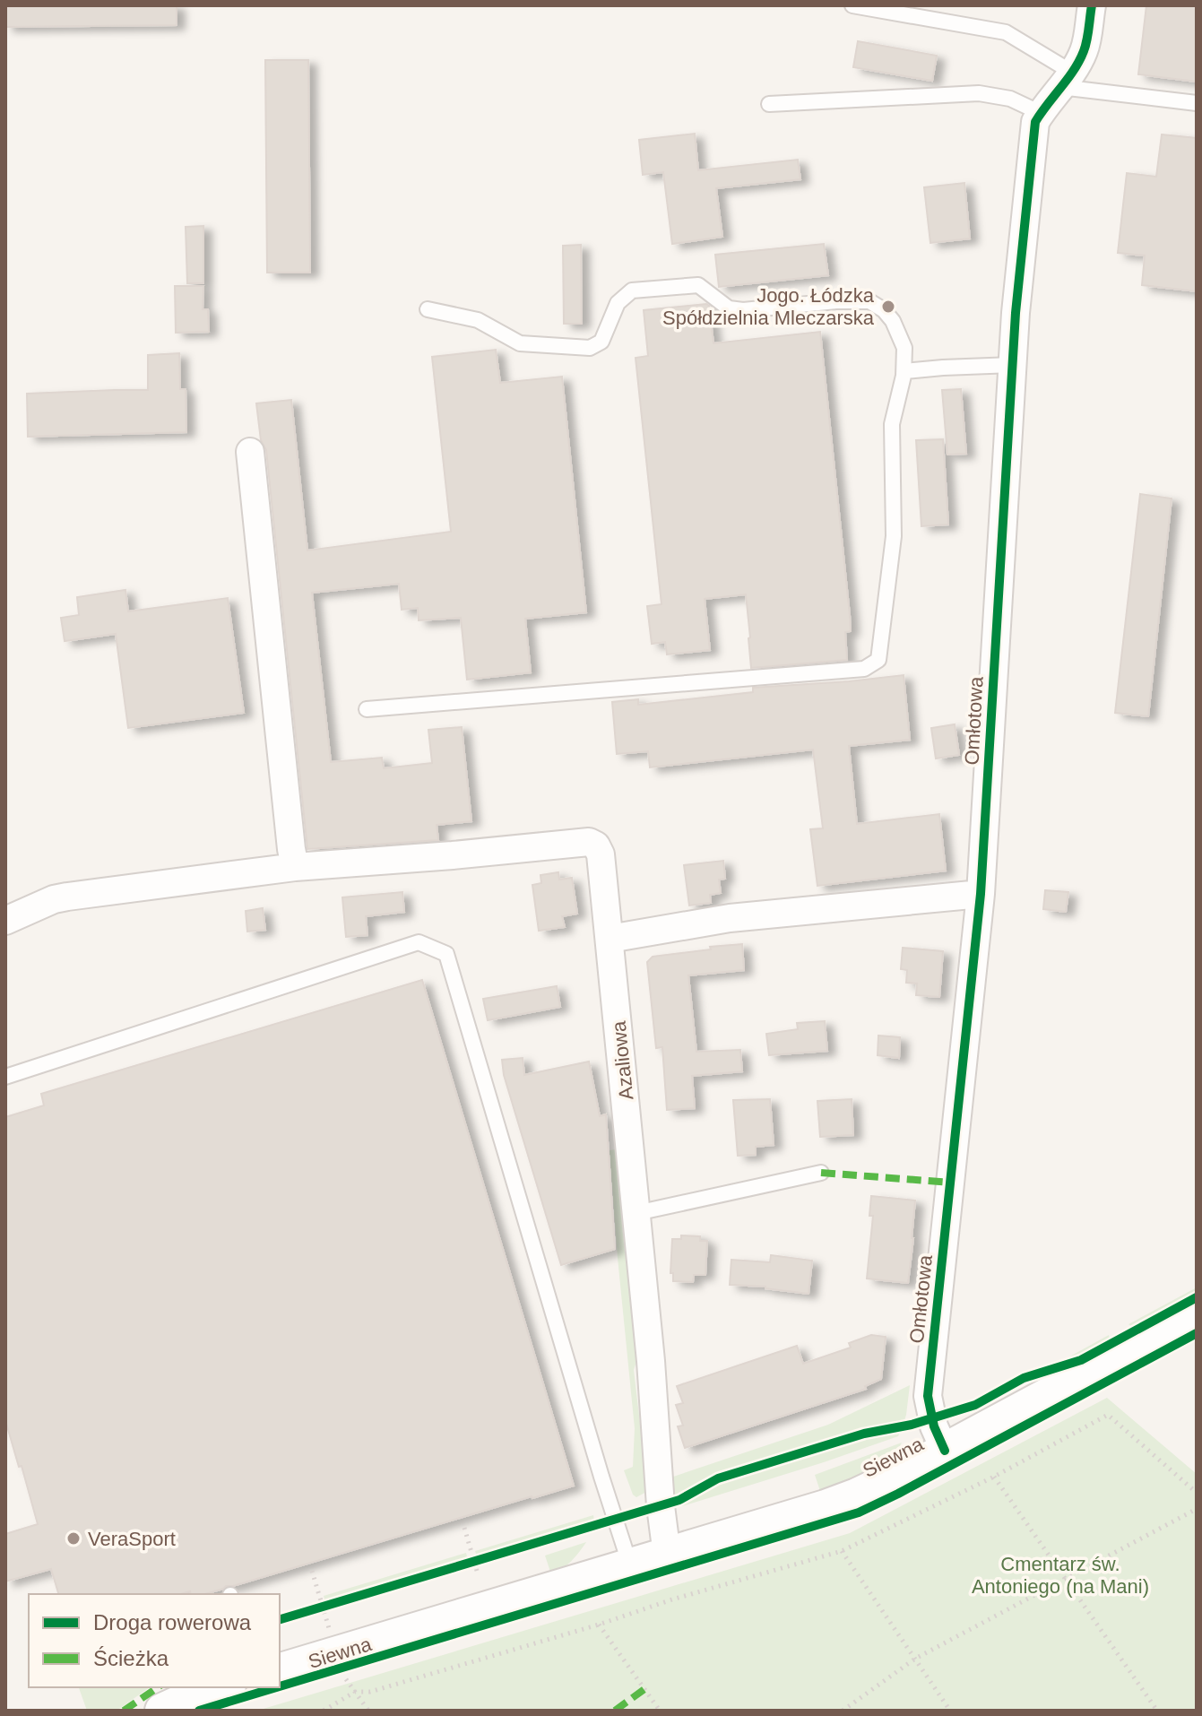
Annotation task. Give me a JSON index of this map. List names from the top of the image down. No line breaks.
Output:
{"streets":{"street":["Omłotowa","Azaliowa","Siewna"]},"crossings":[["Omłotowa","Siewna"],["Azaliowa","Siewna"]],"parks":["Cmentarz św. Antoniego (na Mani)"],"places":["Jogo. Łódzka Spółdzielnia Mleczarska","VeraSport"],"legend":["Droga rowerowa","Ścieżka"]}
